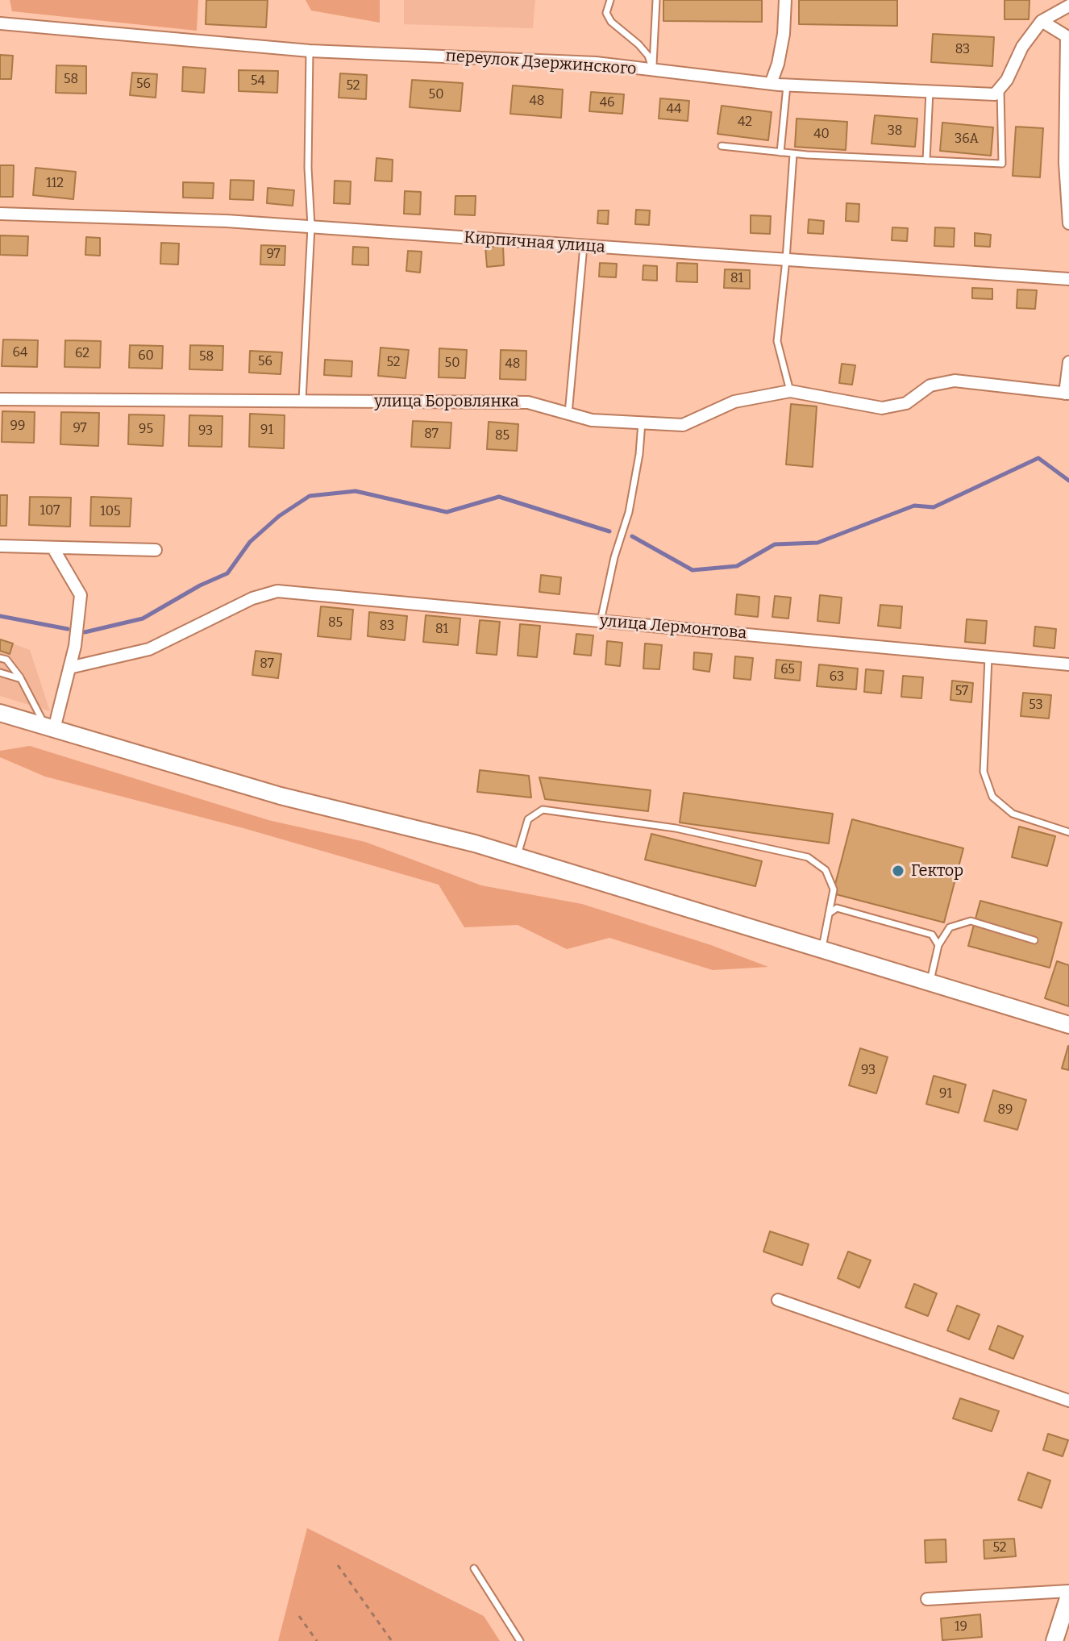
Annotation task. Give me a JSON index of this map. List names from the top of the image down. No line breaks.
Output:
{"streets":{"street":["переулок Дзержинского","Кирпичная улица","улица Боровлянка","улица Лермонтова"]},"places":["Гектор"],"house_numbers":["83","58","54","56","52","50","48","46","44","42","38","40","36А","112","97","81","64","62","60","58","56","52","50","48","99","97","95","91","93","87","85","107","105","85","83","81","87","65","63","57","53","93","91","89","52","19"]}
